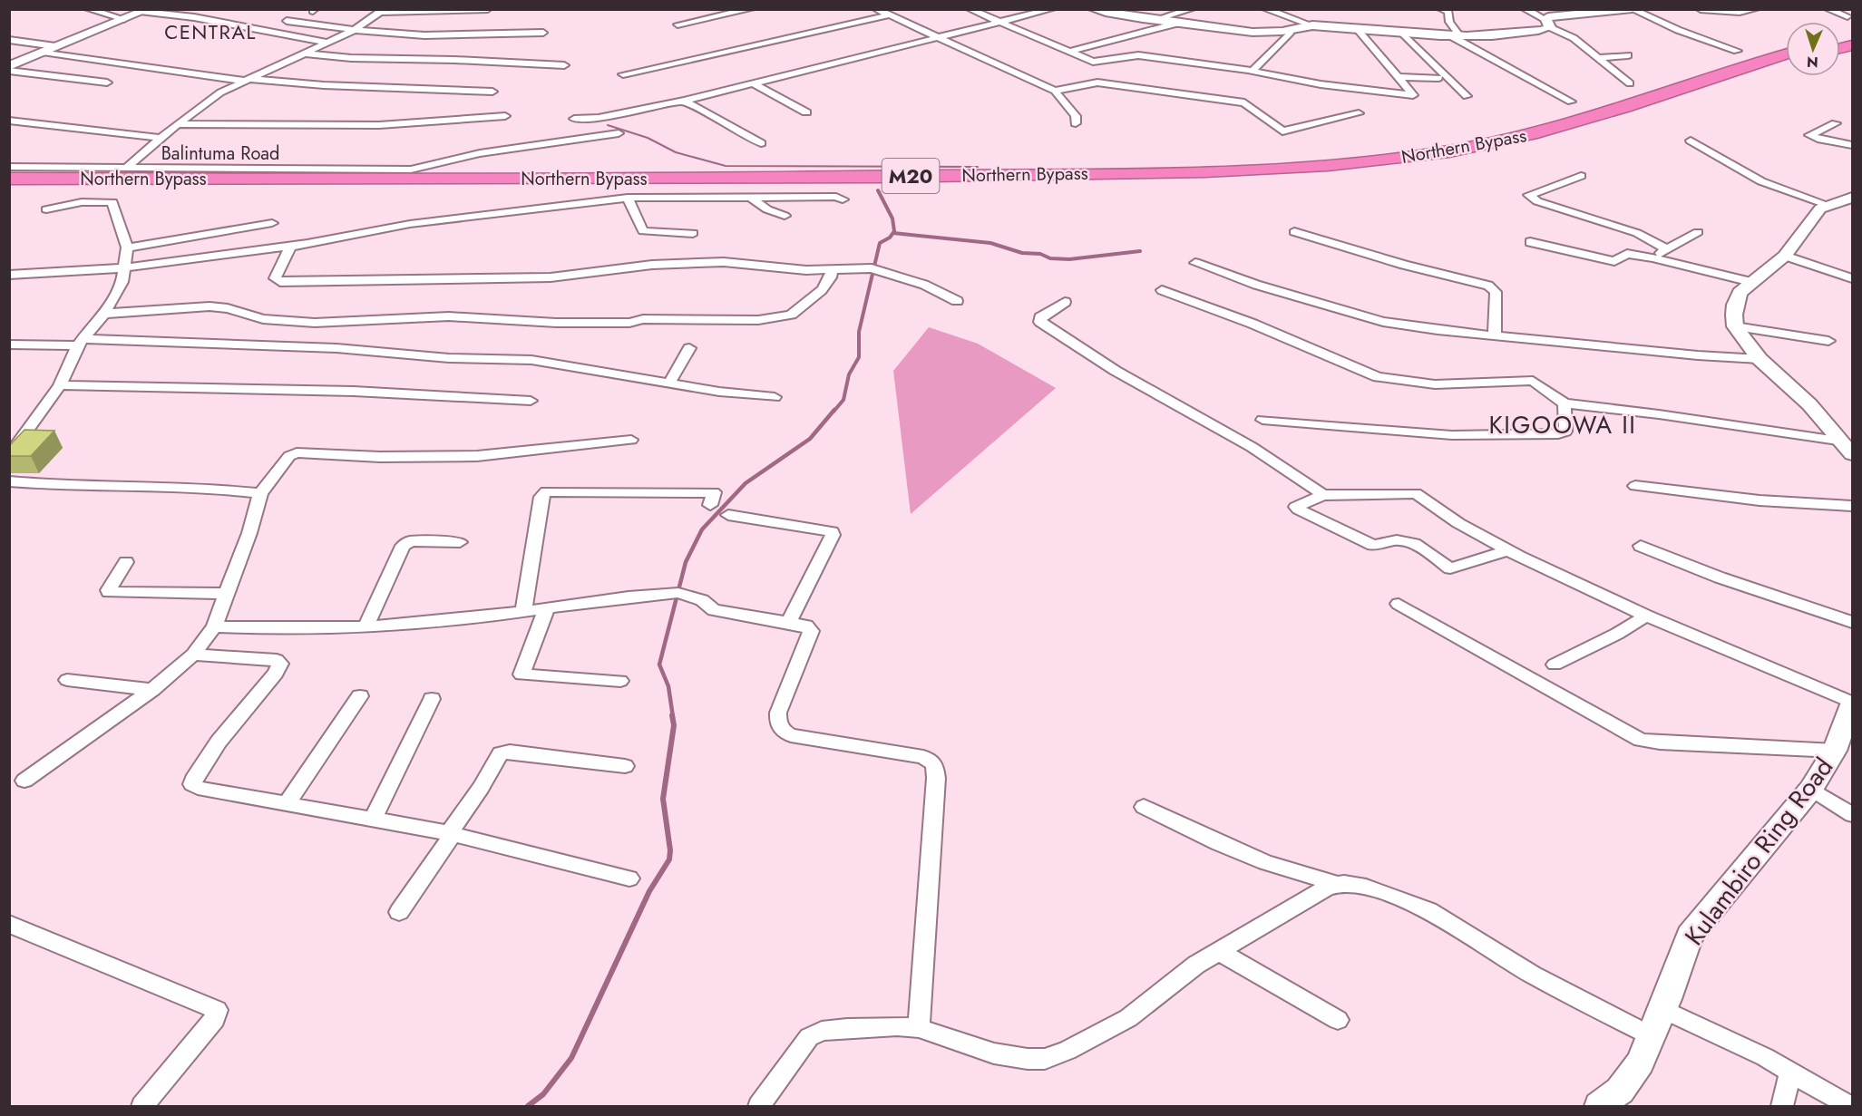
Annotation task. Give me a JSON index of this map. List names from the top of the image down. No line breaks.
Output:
{"streets":{"highway":["Northern Bypass","M20"],"street":["Balintuma Road","Kulambiro Ring Road"]},"districts":["CENTRAL","KIGOOWA II"],"north":"bottom"}
